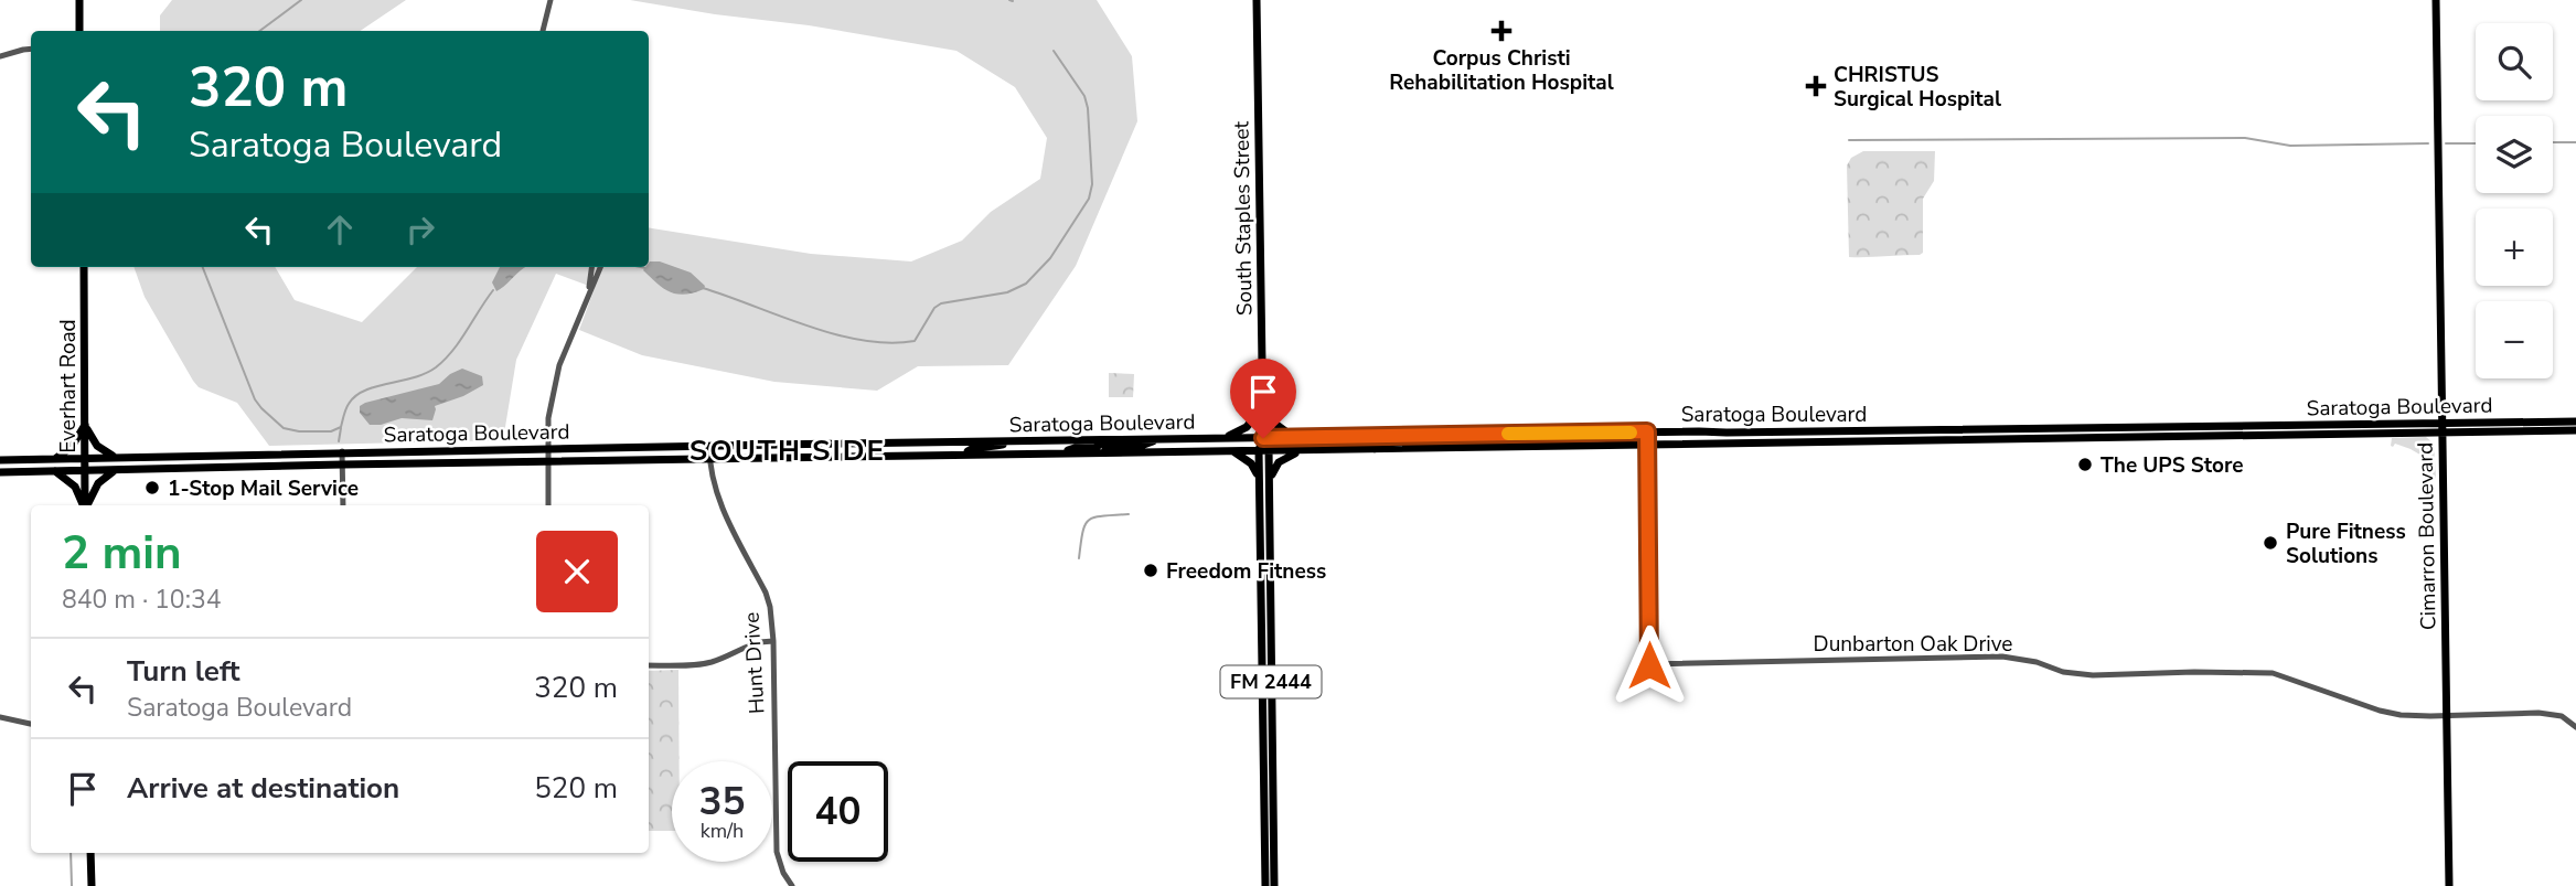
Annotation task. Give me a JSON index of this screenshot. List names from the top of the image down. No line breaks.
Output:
{"streets":{"main road":["South Staples Street","Everhart Road","Saratoga Boulevard","Cimarron Boulevard","FM 2444"],"street":["Dunbarton Oak Drive","Hunt Drive"]},"crossings":[["South Staples Street","Saratoga Boulevard"],["Everhart Road","Saratoga Boulevard"],["Saratoga Boulevard","Cimarron Boulevard"],["Saratoga Boulevard","Dunbarton Oak Drive"],["Saratoga Boulevard","Hunt Drive"],["Saratoga Boulevard","FM 2444"],["Cimarron Boulevard","Dunbarton Oak Drive"]],"districts":["SOUTH SIDE"],"places":{"health":["Corpus Christi Rehabilitation Hospital","CHRISTUS Surgical Hospital"],"other":["The UPS Store","1-Stop Mail Service","Pure Fitness Solutions","Freedom Fitness"]},"page":{"map_buttons":["+","−"],"turn":["320 m","Saratoga Boulevard"],"heading":["2 min","840 m · 10:34"],"list":[{"name":"Turn left","note":"Saratoga Boulevard","value":"320 m"},{"name":"Arrive at destination","value":"520 m"}],"speed":"35 km/h","limit":"40"}}
